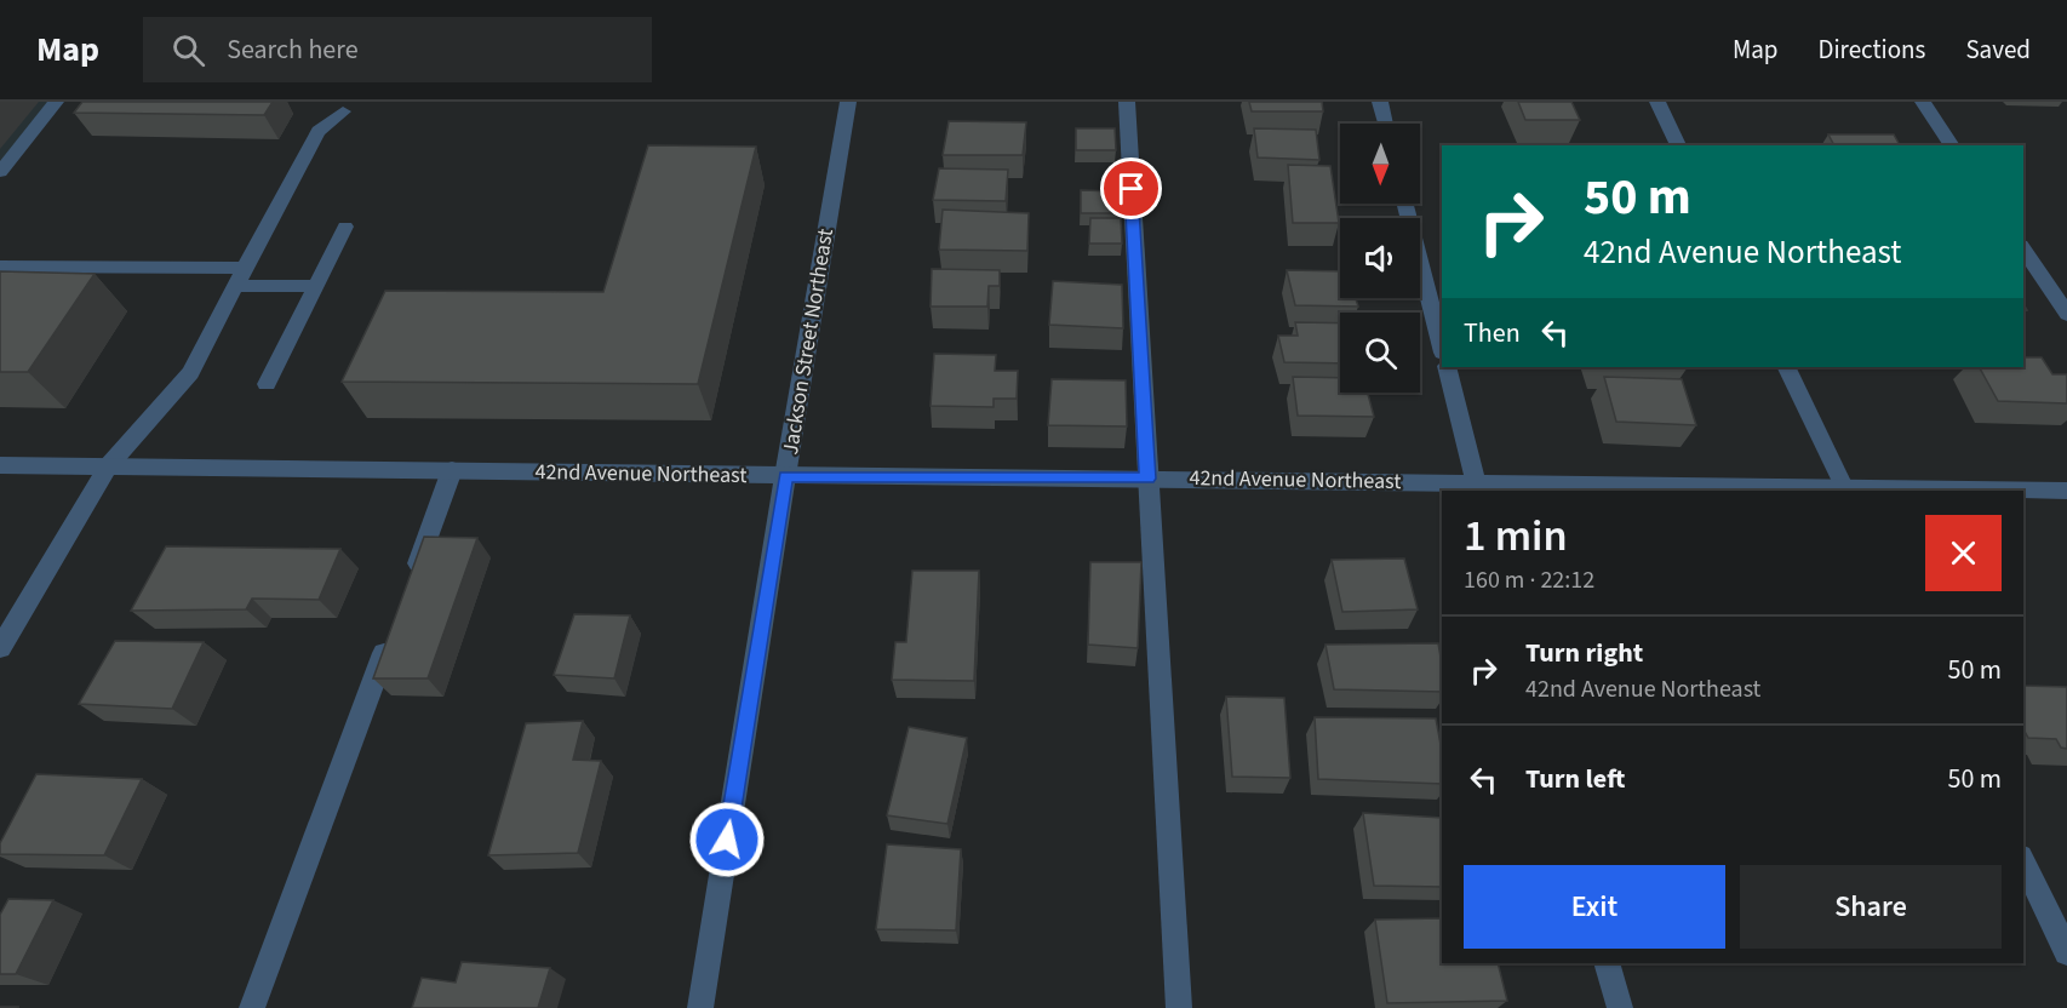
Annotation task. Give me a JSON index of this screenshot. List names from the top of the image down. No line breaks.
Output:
{"streets":{"street":["Jackson Street Northeast","42nd Avenue Northeast"]},"crossings":[["Jackson Street Northeast","42nd Avenue Northeast"]],"north":"bottom","page":{"header":"Map","search":"Search here","nav":["Map","Directions","Saved"],"turn":["50 m","42nd Avenue Northeast"],"then":"Then","heading":["1 min","160 m · 22:12"],"list":[{"name":"Turn right","note":"42nd Avenue Northeast","value":"50 m"},{"name":"Turn left","value":"50 m"}],"buttons":["Exit","Share"]}}
